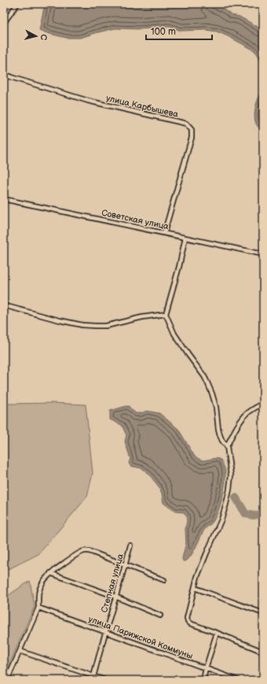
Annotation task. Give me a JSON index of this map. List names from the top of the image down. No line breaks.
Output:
{"streets":{"street":["улица Карбышева","Советская улица","Степная улица","улица Парижской Коммуны"]},"crossings":[["улица Карбышева","Советская улица"],["Степная улица","улица Парижской Коммуны"]],"scale_bar":"100 m","north":"right"}
